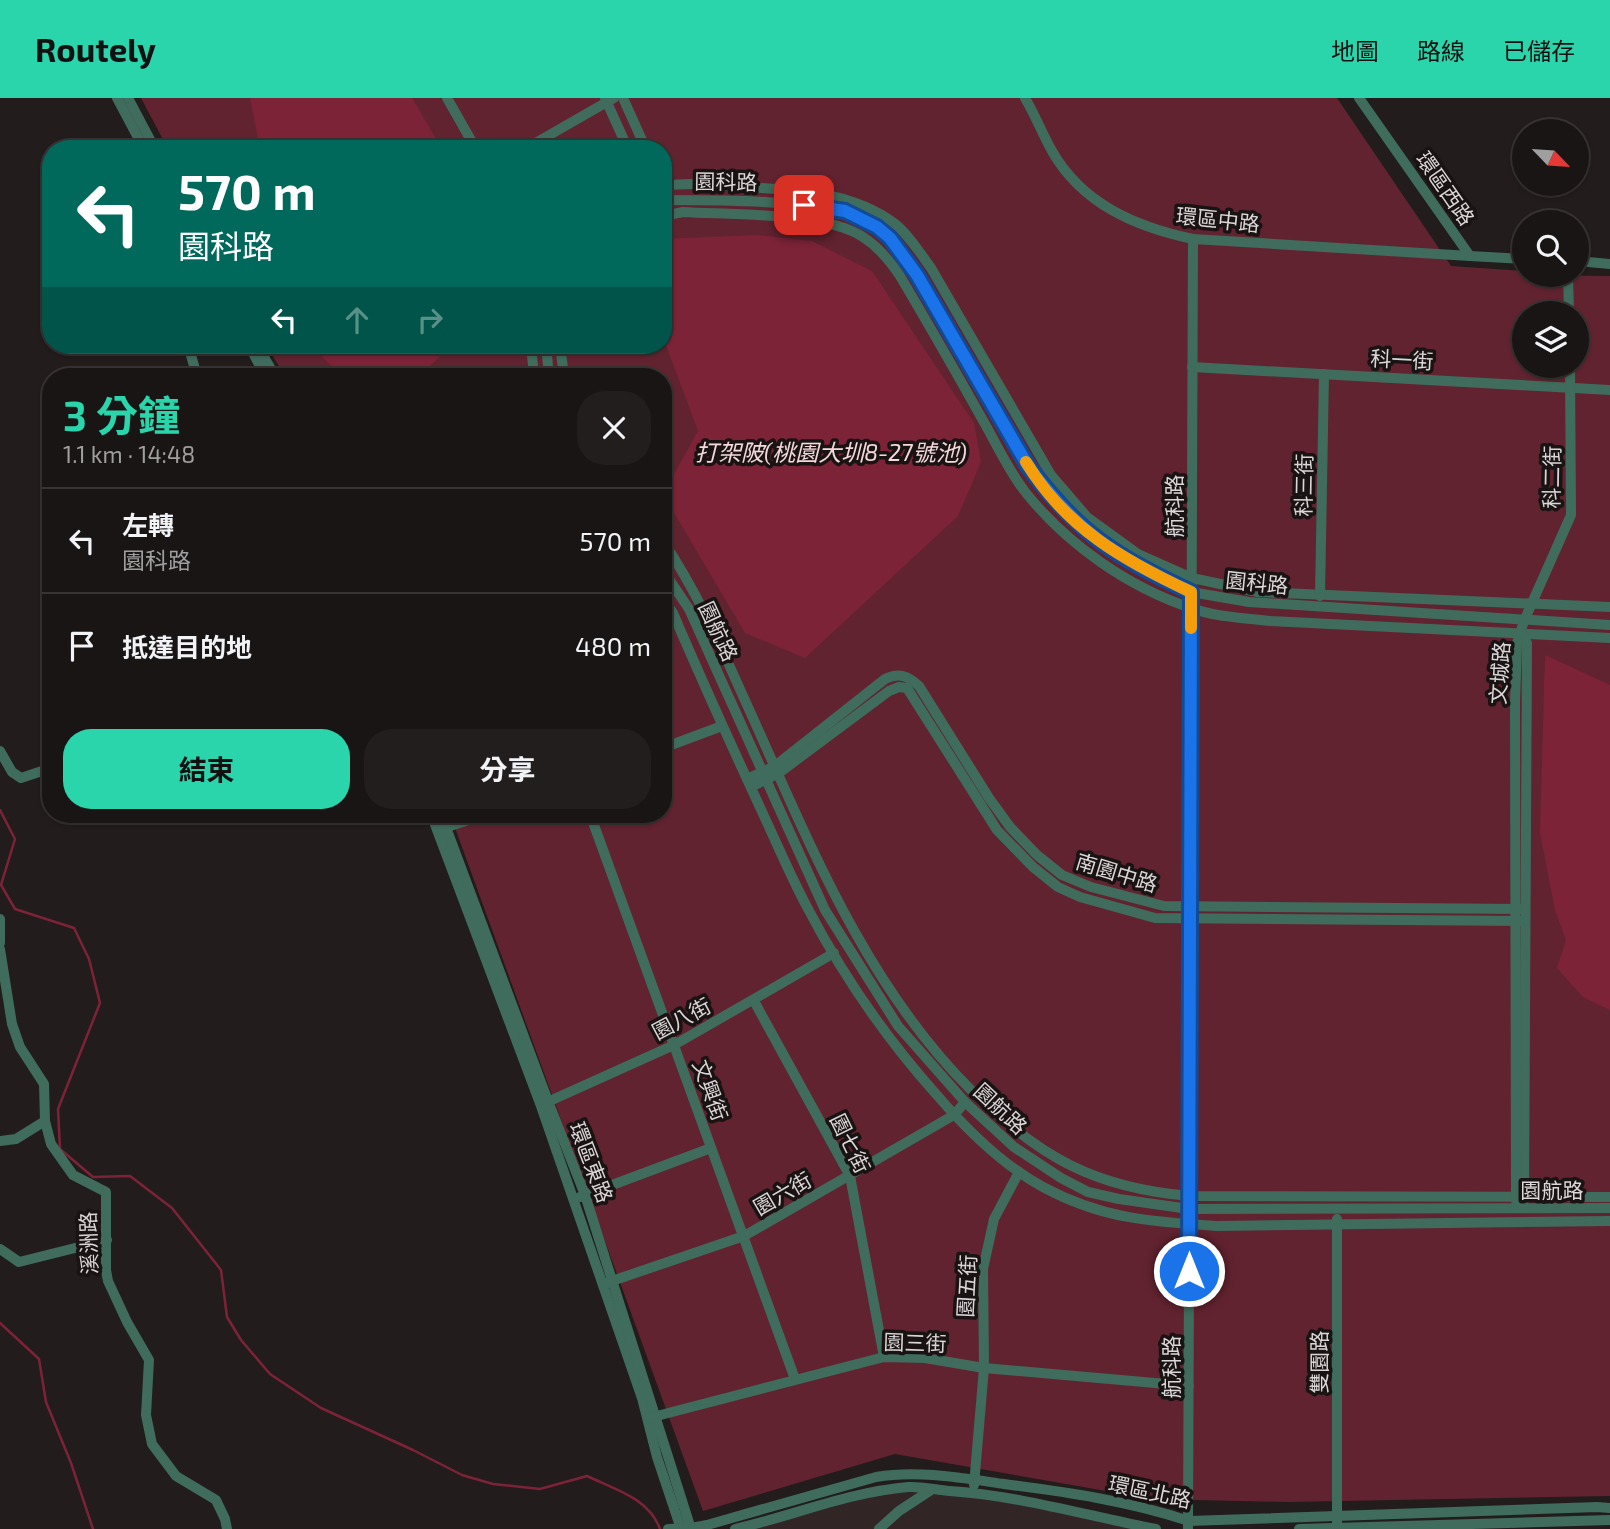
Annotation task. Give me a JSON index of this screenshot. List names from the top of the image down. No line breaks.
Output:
{"streets":{"street":["園科路","環區西路","環區中路","科一街","科二街","科三街","航科路","園航路","文城路","南園中路","園八街","文興街","園七街","環區東路","園六街","溪洲路","園五街","園三街","雙園路","環區北路"]},"crossings":[["園科路","科二街"],["園科路","航科路"],["環區西路","環區中路"],["環區中路","航科路"],["科一街","科二街"],["科一街","科三街"],["科一街","航科路"],["科二街","文城路"],["航科路","園航路"],["航科路","南園中路"],["航科路","園三街"],["航科路","環區北路"],["園航路","文城路"],["園航路","南園中路"],["園航路","園六街"],["園航路","雙園路"],["文城路","南園中路"],["園八街","文興街"],["園八街","園七街"],["園八街","環區東路"],["文興街","園六街"],["文興街","園三街"],["園七街","園六街"],["園七街","園三街"],["環區東路","園六街"],["環區東路","園三街"],["環區東路","環區北路"],["園五街","園三街"],["園五街","環區北路"],["雙園路","環區北路"]],"water":["打架陂(桃園大圳8-27號池)"],"north":"bottom right","page":{"header":"Routely","nav":["地圖","路線","已儲存"],"turn":["570 m","園科路"],"heading":["3 分鐘","1.1 km · 14:48"],"list":[{"name":"左轉","note":"園科路","value":"570 m"},{"name":"抵達目的地","value":"480 m"}],"buttons":["結束","分享"]}}
